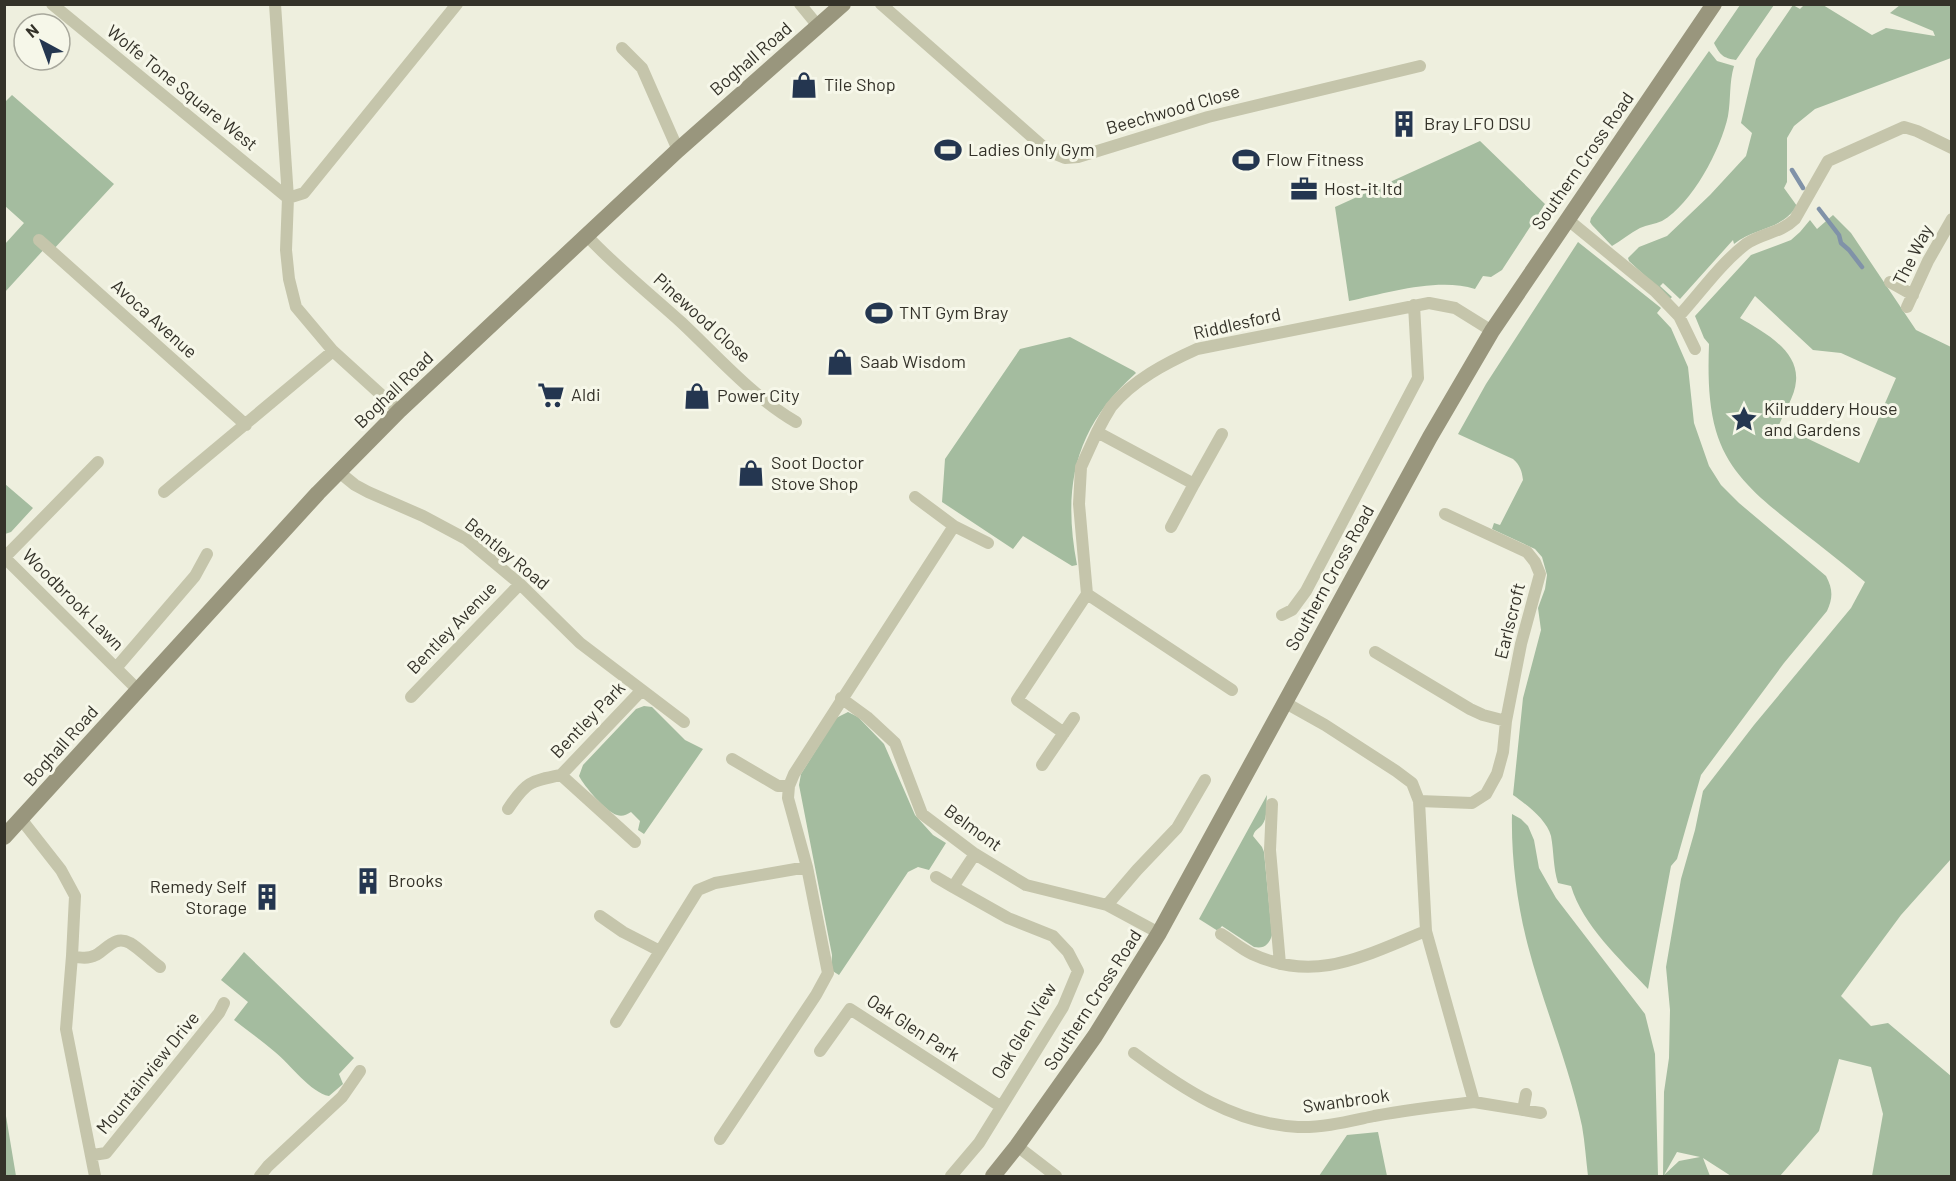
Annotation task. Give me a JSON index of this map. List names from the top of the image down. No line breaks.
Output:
{"streets":{"main road":["Boghall Road","Southern Cross Road"],"street":["Wolfe Tone Square West","Beechwood Close","The Way","Pinewood Close","Avoca Avenue","Riddlesford","Bentley Road","Woodbrook Lawn","Earlscroft","Bentley Avenue","Bentley Park","Belmont","Oak Glen Park","Oak Glen View","Mountainview Drive","Swanbrook"]},"crossings":[["Boghall Road","Pinewood Close"],["Boghall Road","Bentley Road"],["Boghall Road","Woodbrook Lawn"],["Boghall Road","Mountainview Drive"],["Southern Cross Road","Riddlesford"],["Southern Cross Road","Belmont"],["Bentley Road","Bentley Avenue"],["Bentley Road","Bentley Park"],["Oak Glen Park","Oak Glen View"]],"places":{"shop":["Tile Shop","Saab Wisdom","Power City","Soot Doctor Stove Shop"],"building":["Bray LFO DSU","Brooks","Remedy Self Storage"],"sports":["Ladies Only Gym","Flow Fitness","TNT Gym Bray"],"office":["Host-it ltd"],"supermarket":["Aldi"],"place":["Kilruddery House and Gardens"]},"north":"top left"}
